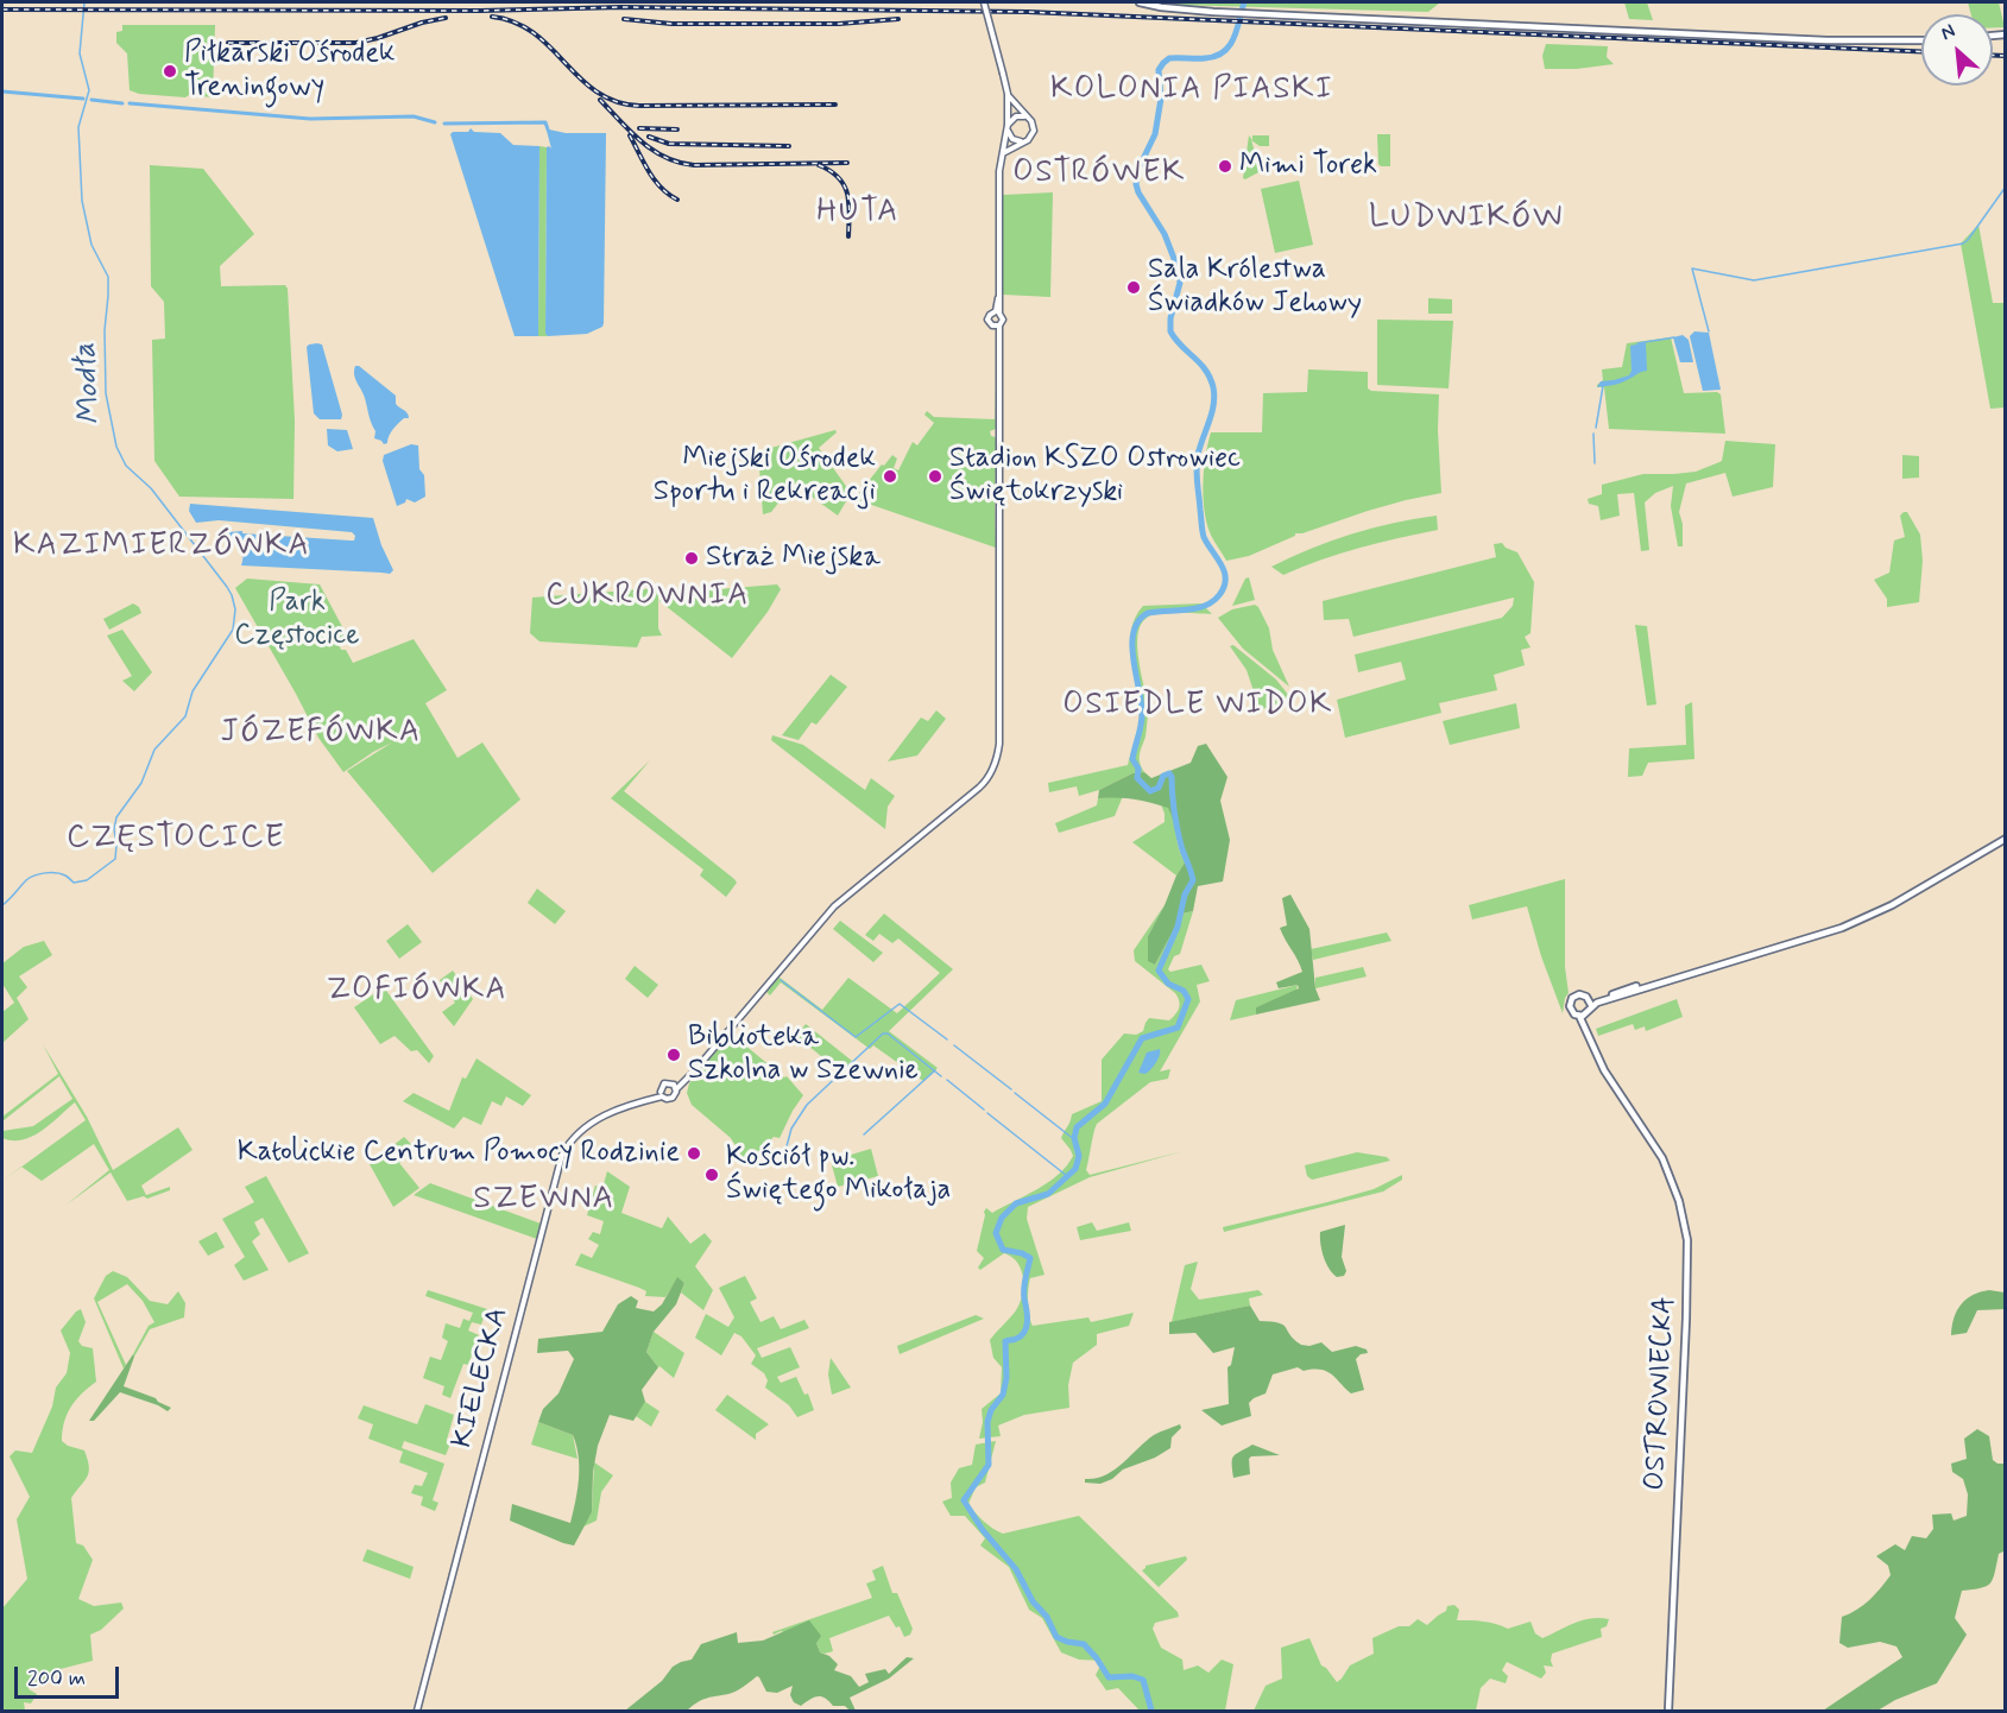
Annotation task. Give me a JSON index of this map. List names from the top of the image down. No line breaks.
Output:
{"streets":{"main road":["KIELECKA","OSTROWIECKA"]},"districts":["KOLONIA PIASKI","OSTRÓWEK","HUTA","LUDWIKÓW","KAZIMIERZÓWKA","CUKROWNIA","OSIEDLE WIDOK","JÓZEFÓWKA","CZĘSTOCICE","ZOFIÓWKA","SZEWNA"],"water":["Modła"],"parks":["Park Częstocice"],"places":["Piłkarski Ośrodek Treningowy","Mimi Torek","Sala Królestwa Świadków Jehowy","Miejski Ośrodek Sportu i Rekreacji","Stadion KSZO Ostrowiec Świętokrzyski","Straż Miejska","Biblioteka Szkolna w Szewnie","Katolickie Centrum Pomocy Rodzinie","Kościół pw. Świętego Mikołaja"],"scale_bar":"200 m","north":"top left"}
